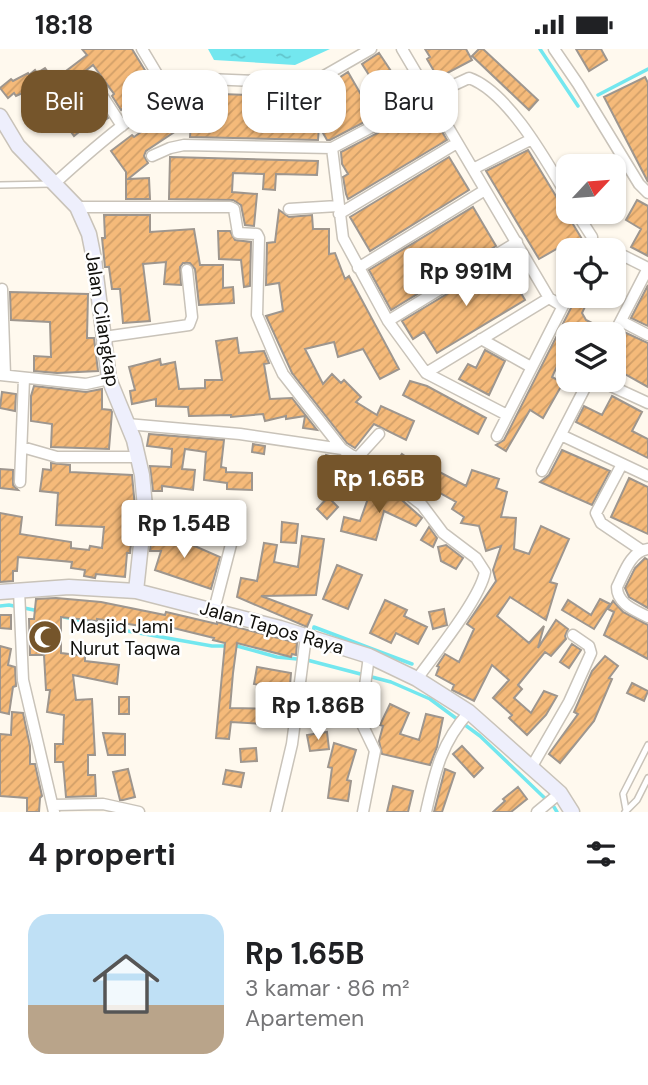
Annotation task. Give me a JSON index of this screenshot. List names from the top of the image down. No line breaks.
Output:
{"streets":{"main road":["Jalan Cilangkap","Jalan Tapos Raya"]},"crossings":[["Jalan Cilangkap","Jalan Tapos Raya"]],"places":{"mosque":["Masjid Jami Nurut Taqwa"]},"north":"top right","page":{"status":"18:18","chip":["Beli","Sewa","Filter","Baru"],"price":["Rp 991M","Rp 1.65B","Rp 1.54B","Rp 1.86B"],"heading":"4 properti","list":[{"name":"Rp 1.65B","note":"3 kamar · 86 m² · Apartemen"}]}}
